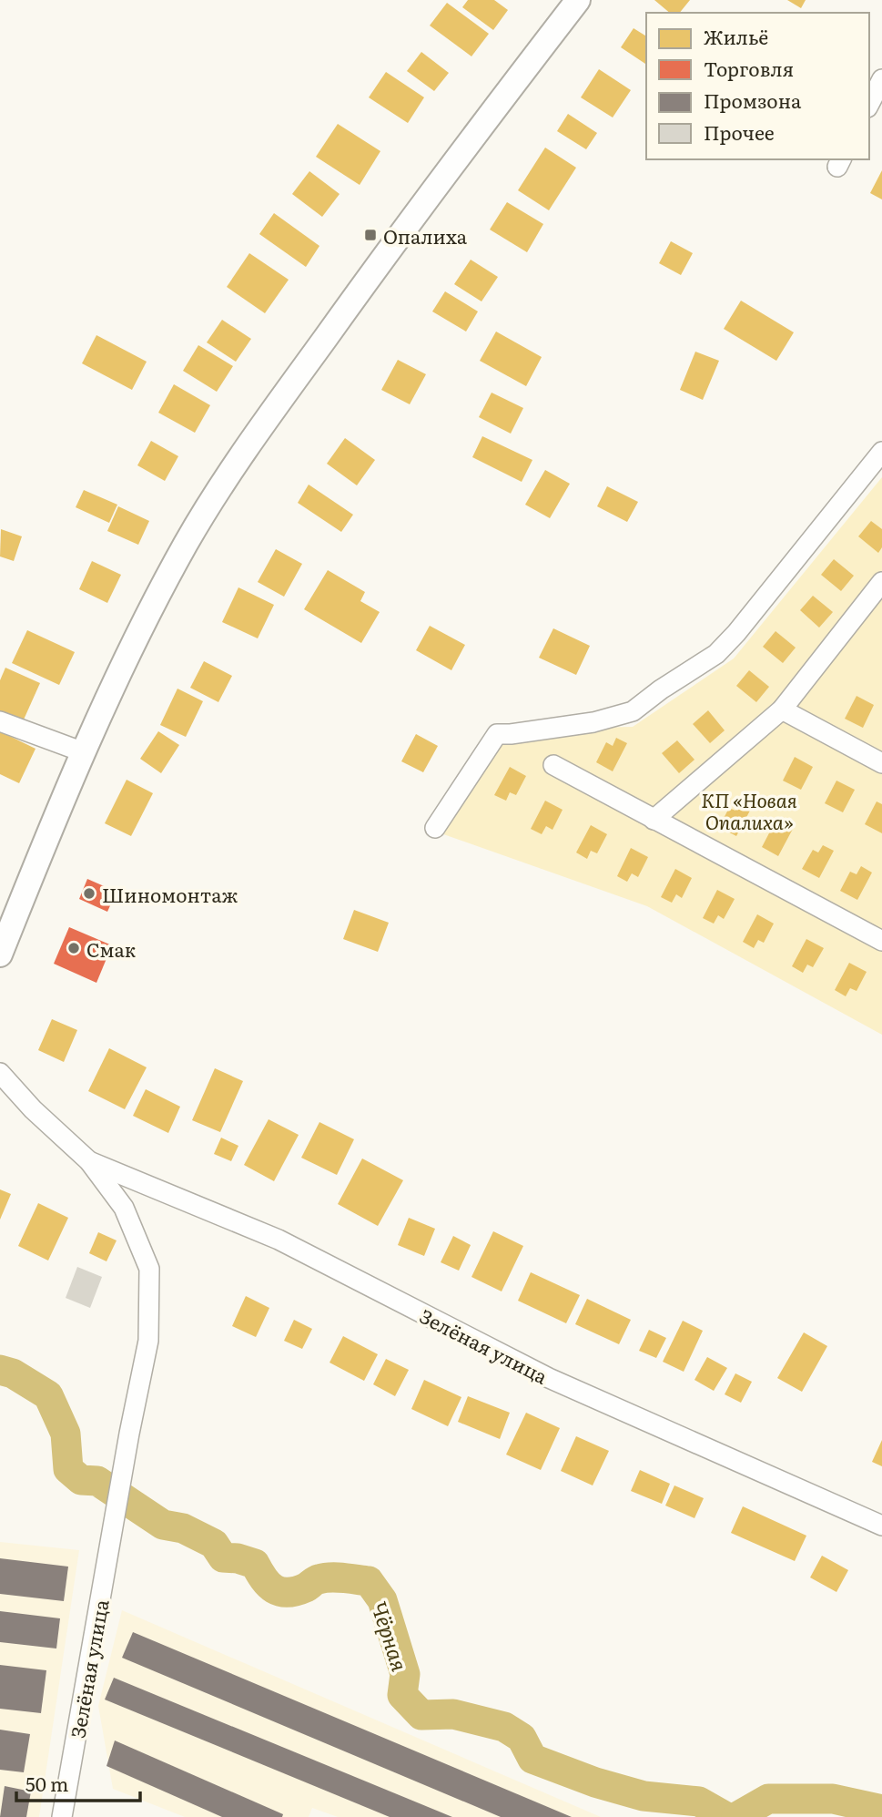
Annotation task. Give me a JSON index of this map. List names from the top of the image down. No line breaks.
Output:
{"streets":{"street":["Зелёная улица"]},"water":["Чёрная"],"parks":["КП «Новая Опалиха»"],"places":{"transit":["Опалиха"],"other":["Шиномонтаж","Смак"]},"legend":["Жильё","Торговля","Промзона","Прочее"],"scale_bar":"50 m"}
